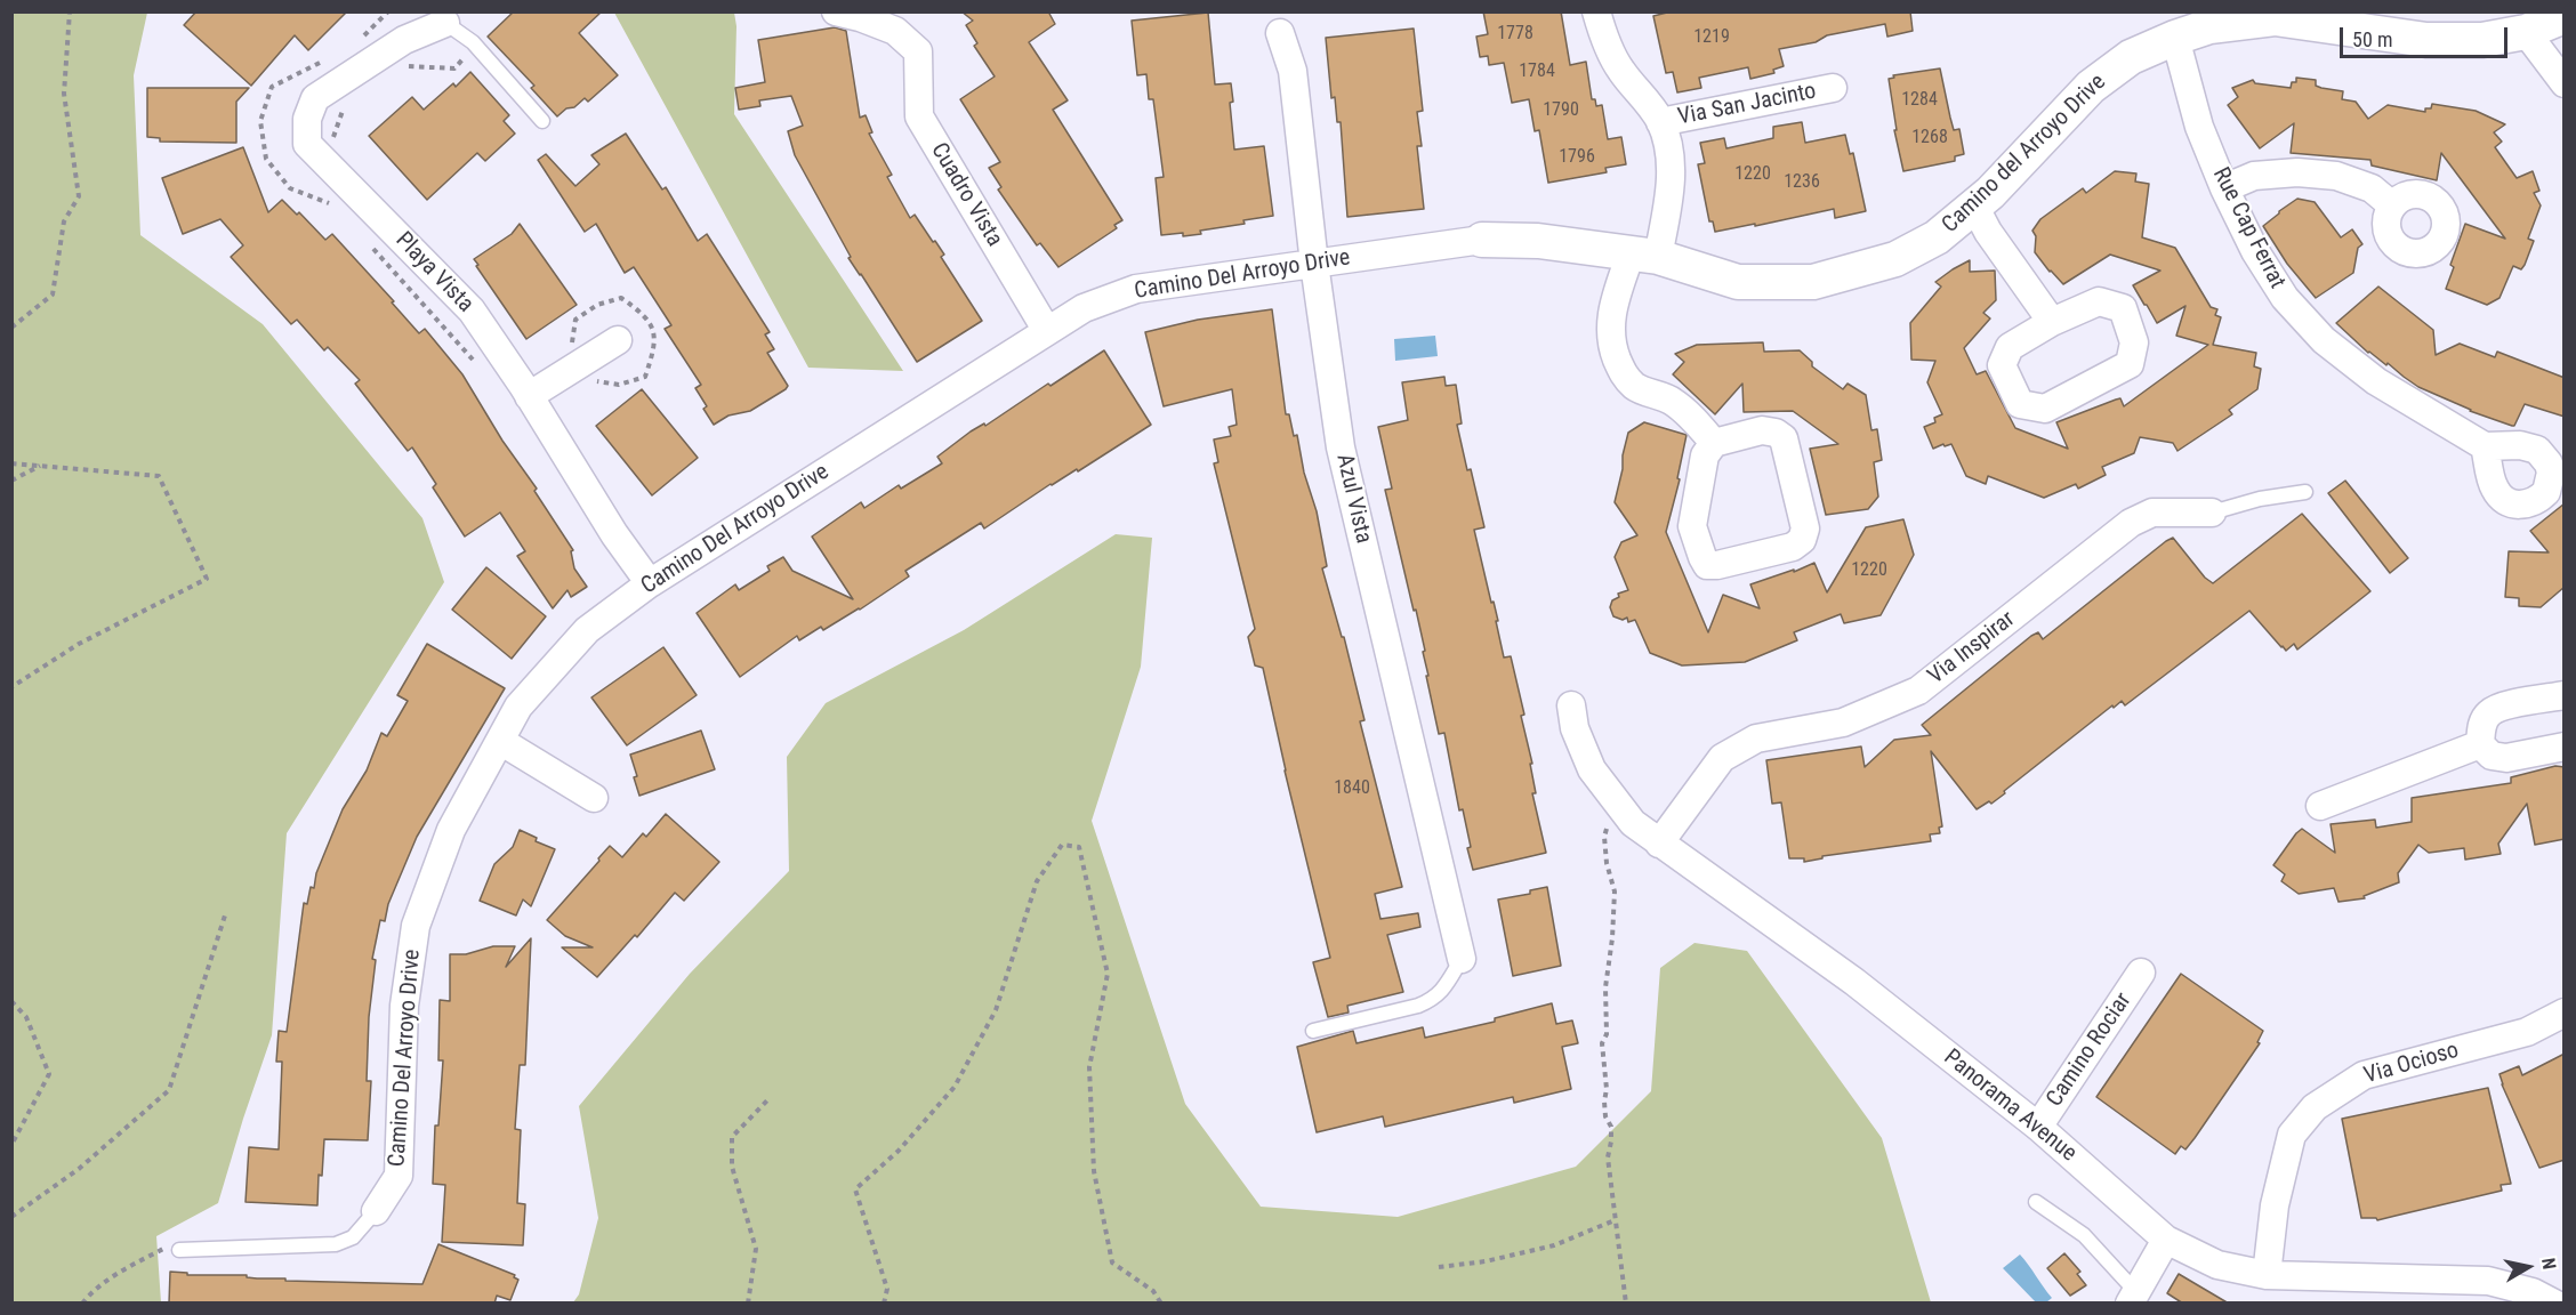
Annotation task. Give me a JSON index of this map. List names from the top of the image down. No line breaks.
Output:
{"streets":{"street":["Via San Jacinto","Camino del Arroyo Drive","Cuadro Vista","Rue Cap Ferrat","Playa Vista","Camino Del Arroyo Drive","Azul Vista","Via Inspirar","Camino Rociar","Via Ocioso","Panorama Avenue"]},"crossings":[["Camino del Arroyo Drive","Rue Cap Ferrat"],["Camino del Arroyo Drive","Camino Del Arroyo Drive"],["Cuadro Vista","Camino Del Arroyo Drive"],["Playa Vista","Camino Del Arroyo Drive"],["Camino Del Arroyo Drive","Azul Vista"],["Via Inspirar","Panorama Avenue"],["Camino Rociar","Panorama Avenue"],["Via Ocioso","Panorama Avenue"]],"house_numbers":["1778","1219","1784","1284","1790","1268","1796","1220","1236","1220","1840"],"scale_bar":"50 m","north":"right"}
